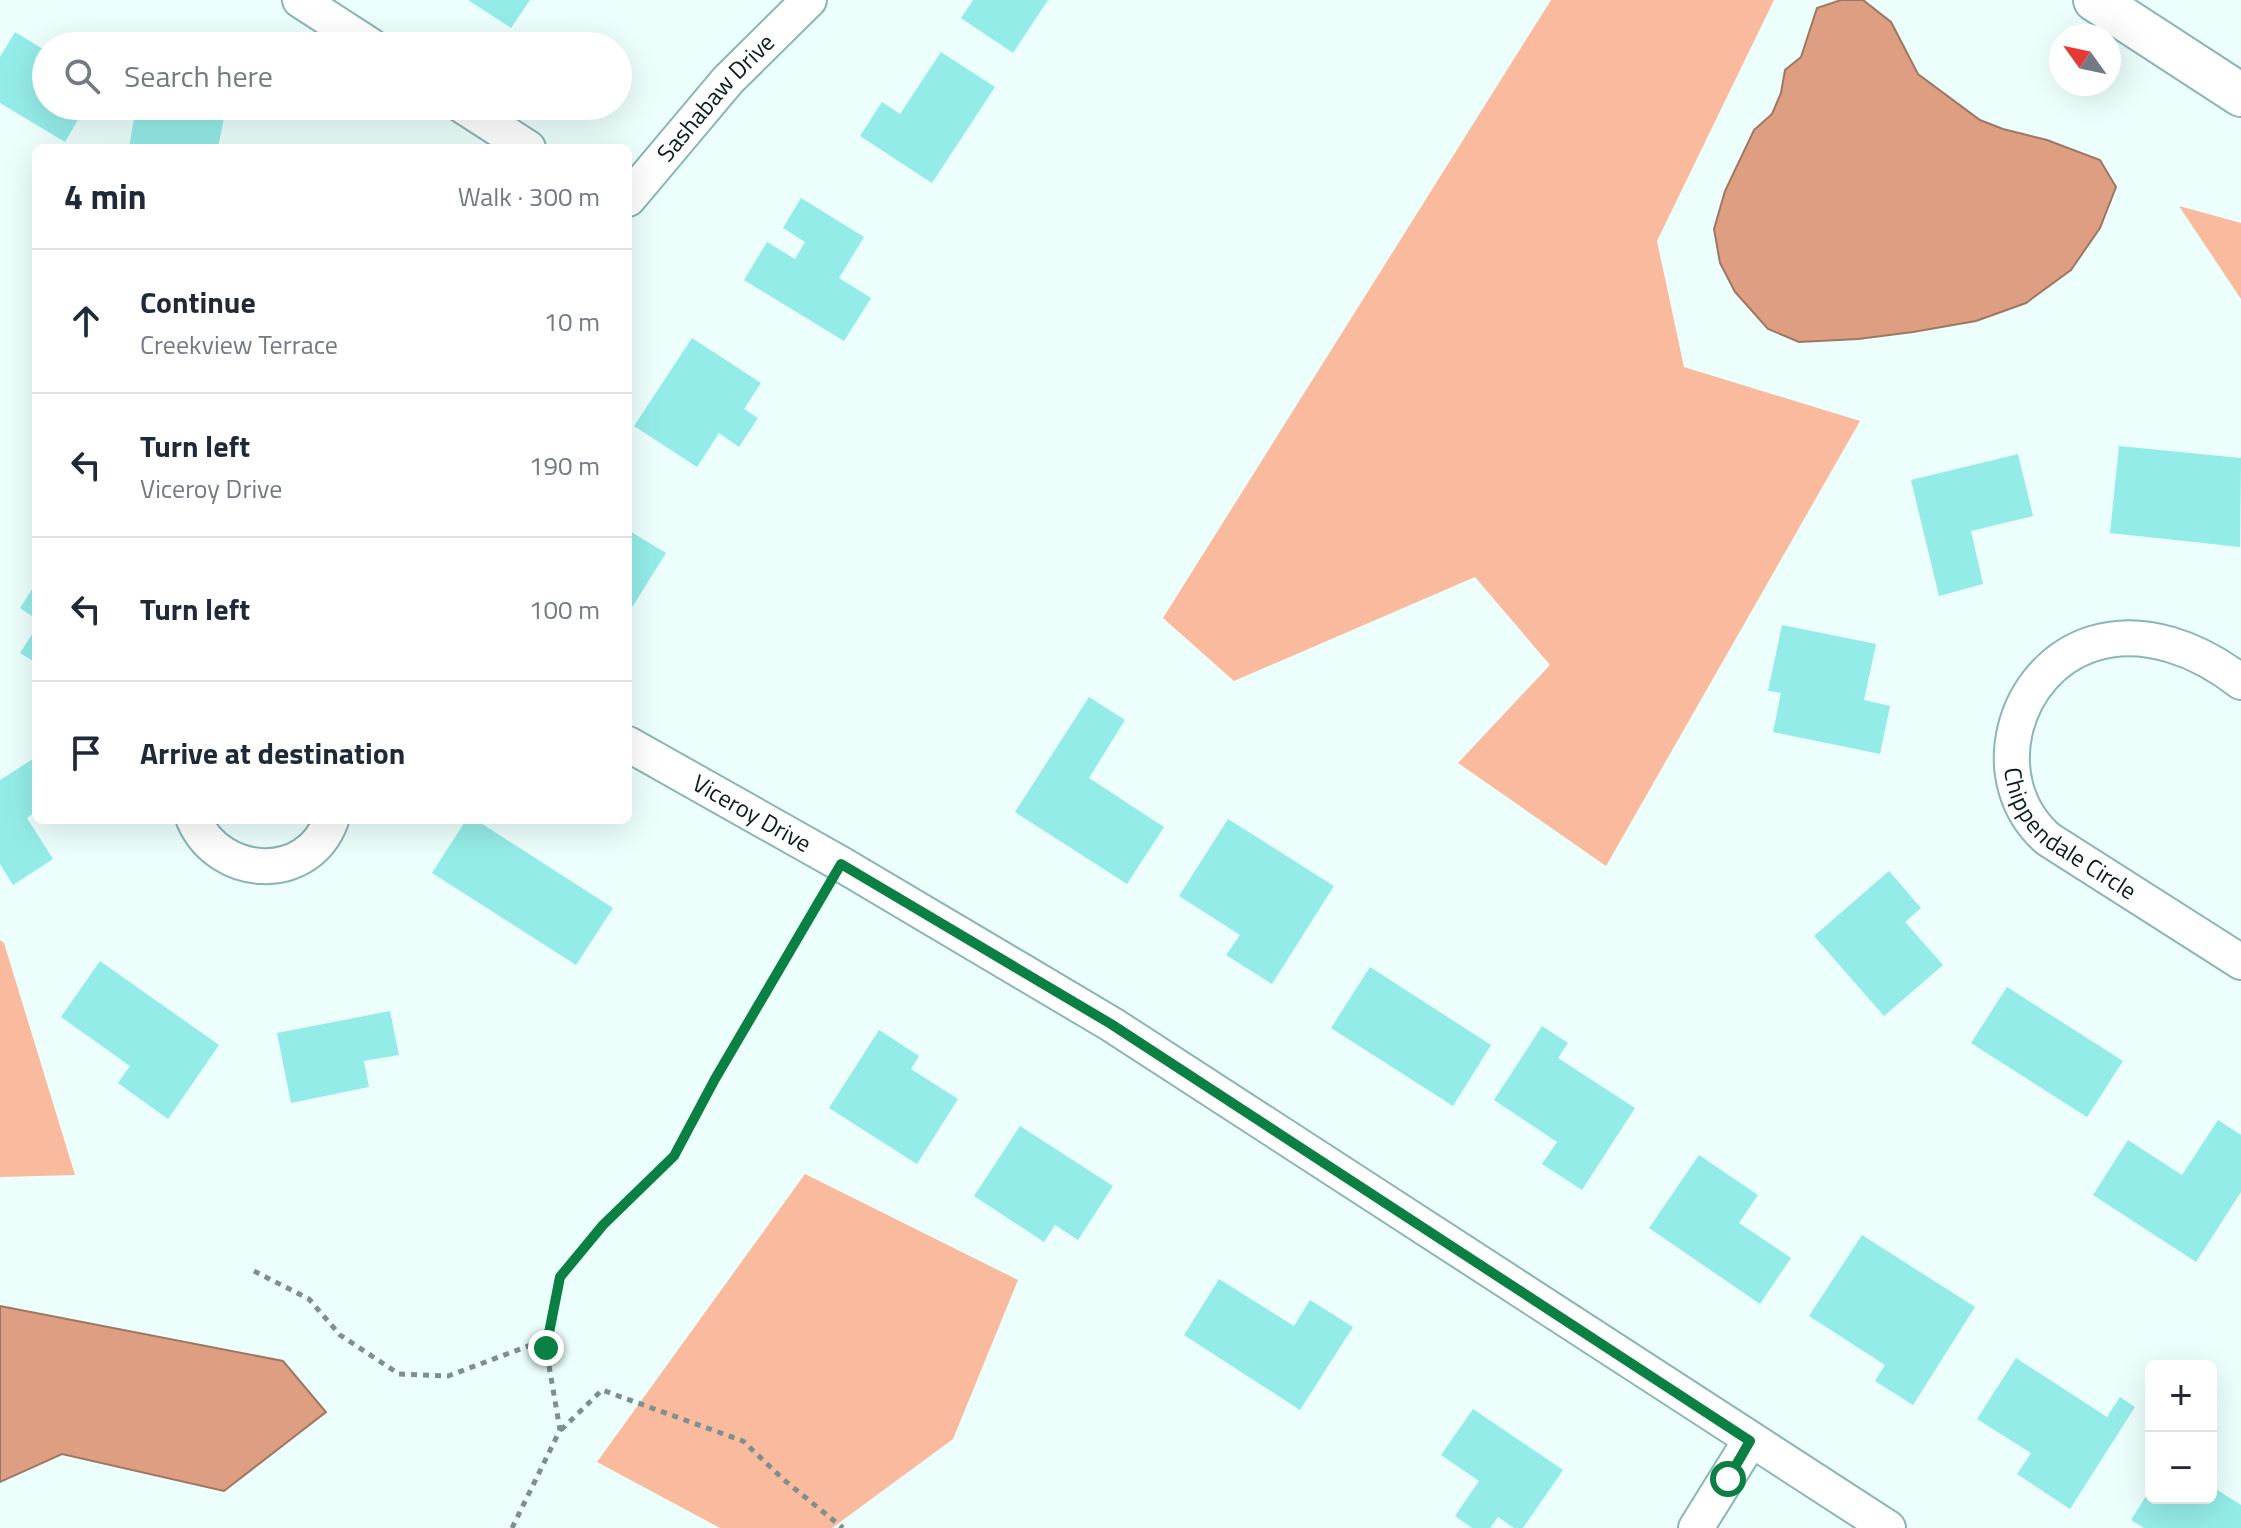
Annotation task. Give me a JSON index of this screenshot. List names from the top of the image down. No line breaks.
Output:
{"streets":{"street":["Sashabaw Drive","Viceroy Drive","Chippendale Circle"]},"north":"top left","page":{"search":"Search here","heading":["4 min","Walk · 300 m"],"list":[["Continue","Creekview Terrace","10 m"],["Turn left","Viceroy Drive","190 m"],["Turn left","100 m"],"Arrive at destination"],"map_buttons":["+","−"]}}
